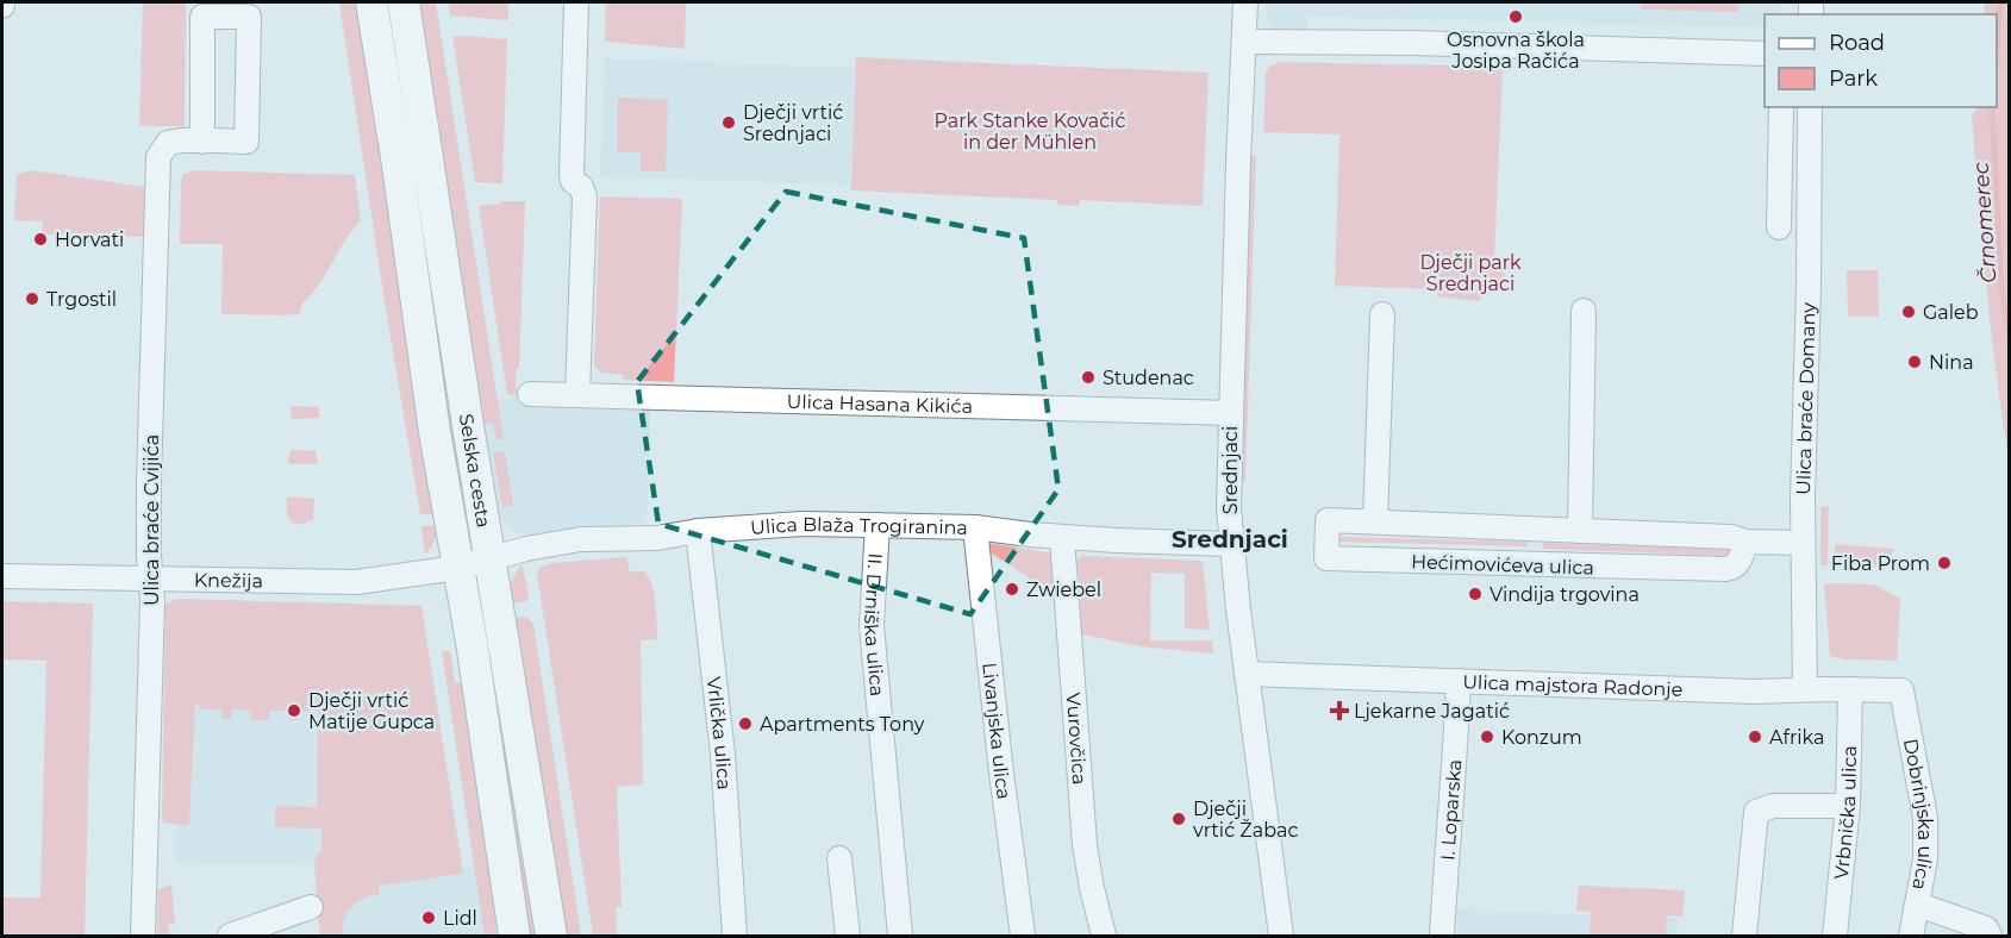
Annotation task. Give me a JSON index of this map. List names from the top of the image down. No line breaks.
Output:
{"streets":{"main road":["Selska cesta"],"street":["Ulica braće Domany","Ulica Hasana Kikića","Srednjaci","Ulica braće Cvijića","Ulica Blaža Trogiranina","Hećimovićeva ulica","Knežija","II. Drniška ulica","Ulica majstora Radonje","Livanjska ulica","Vrlička ulica","Vurovčica","I. Loparska","Vrbnička ulica","Dobrinjska ulica"]},"crossings":[["Ulica braće Domany","Hećimovićeva ulica"],["Ulica braće Domany","Ulica majstora Radonje"],["Ulica Hasana Kikića","Srednjaci"],["Selska cesta","Ulica Blaža Trogiranina"],["Selska cesta","Knežija"],["Srednjaci","Ulica Blaža Trogiranina"],["Srednjaci","Ulica majstora Radonje"],["Ulica braće Cvijića","Knežija"],["Ulica Blaža Trogiranina","Knežija"],["Ulica Blaža Trogiranina","II. Drniška ulica"],["Ulica Blaža Trogiranina","Livanjska ulica"],["Ulica Blaža Trogiranina","Vrlička ulica"],["Ulica Blaža Trogiranina","Vurovčica"],["Ulica majstora Radonje","I. Loparska"],["Ulica majstora Radonje","Vrbnička ulica"],["Ulica majstora Radonje","Dobrinjska ulica"]],"districts":["Srednjaci"],"water":["Črnomerec"],"parks":["Park Stanke Kovačić in der Mühlen","Dječji park Srednjaci"],"places":{"other":["Osnovna škola Josipa Račića","Dječji vrtić Srednjaci","Horvati","Trgostil","Galeb","Nina","Studenac","Fiba Prom","Zwiebel","Vindija trgovina","Dječji vrtić Matije Gupca","Apartments Tony","Konzum","Afrika","Dječji vrtić Žabac","Lidl"],"health":["Ljekarne Jagatić"]},"legend":["Road","Park"]}
